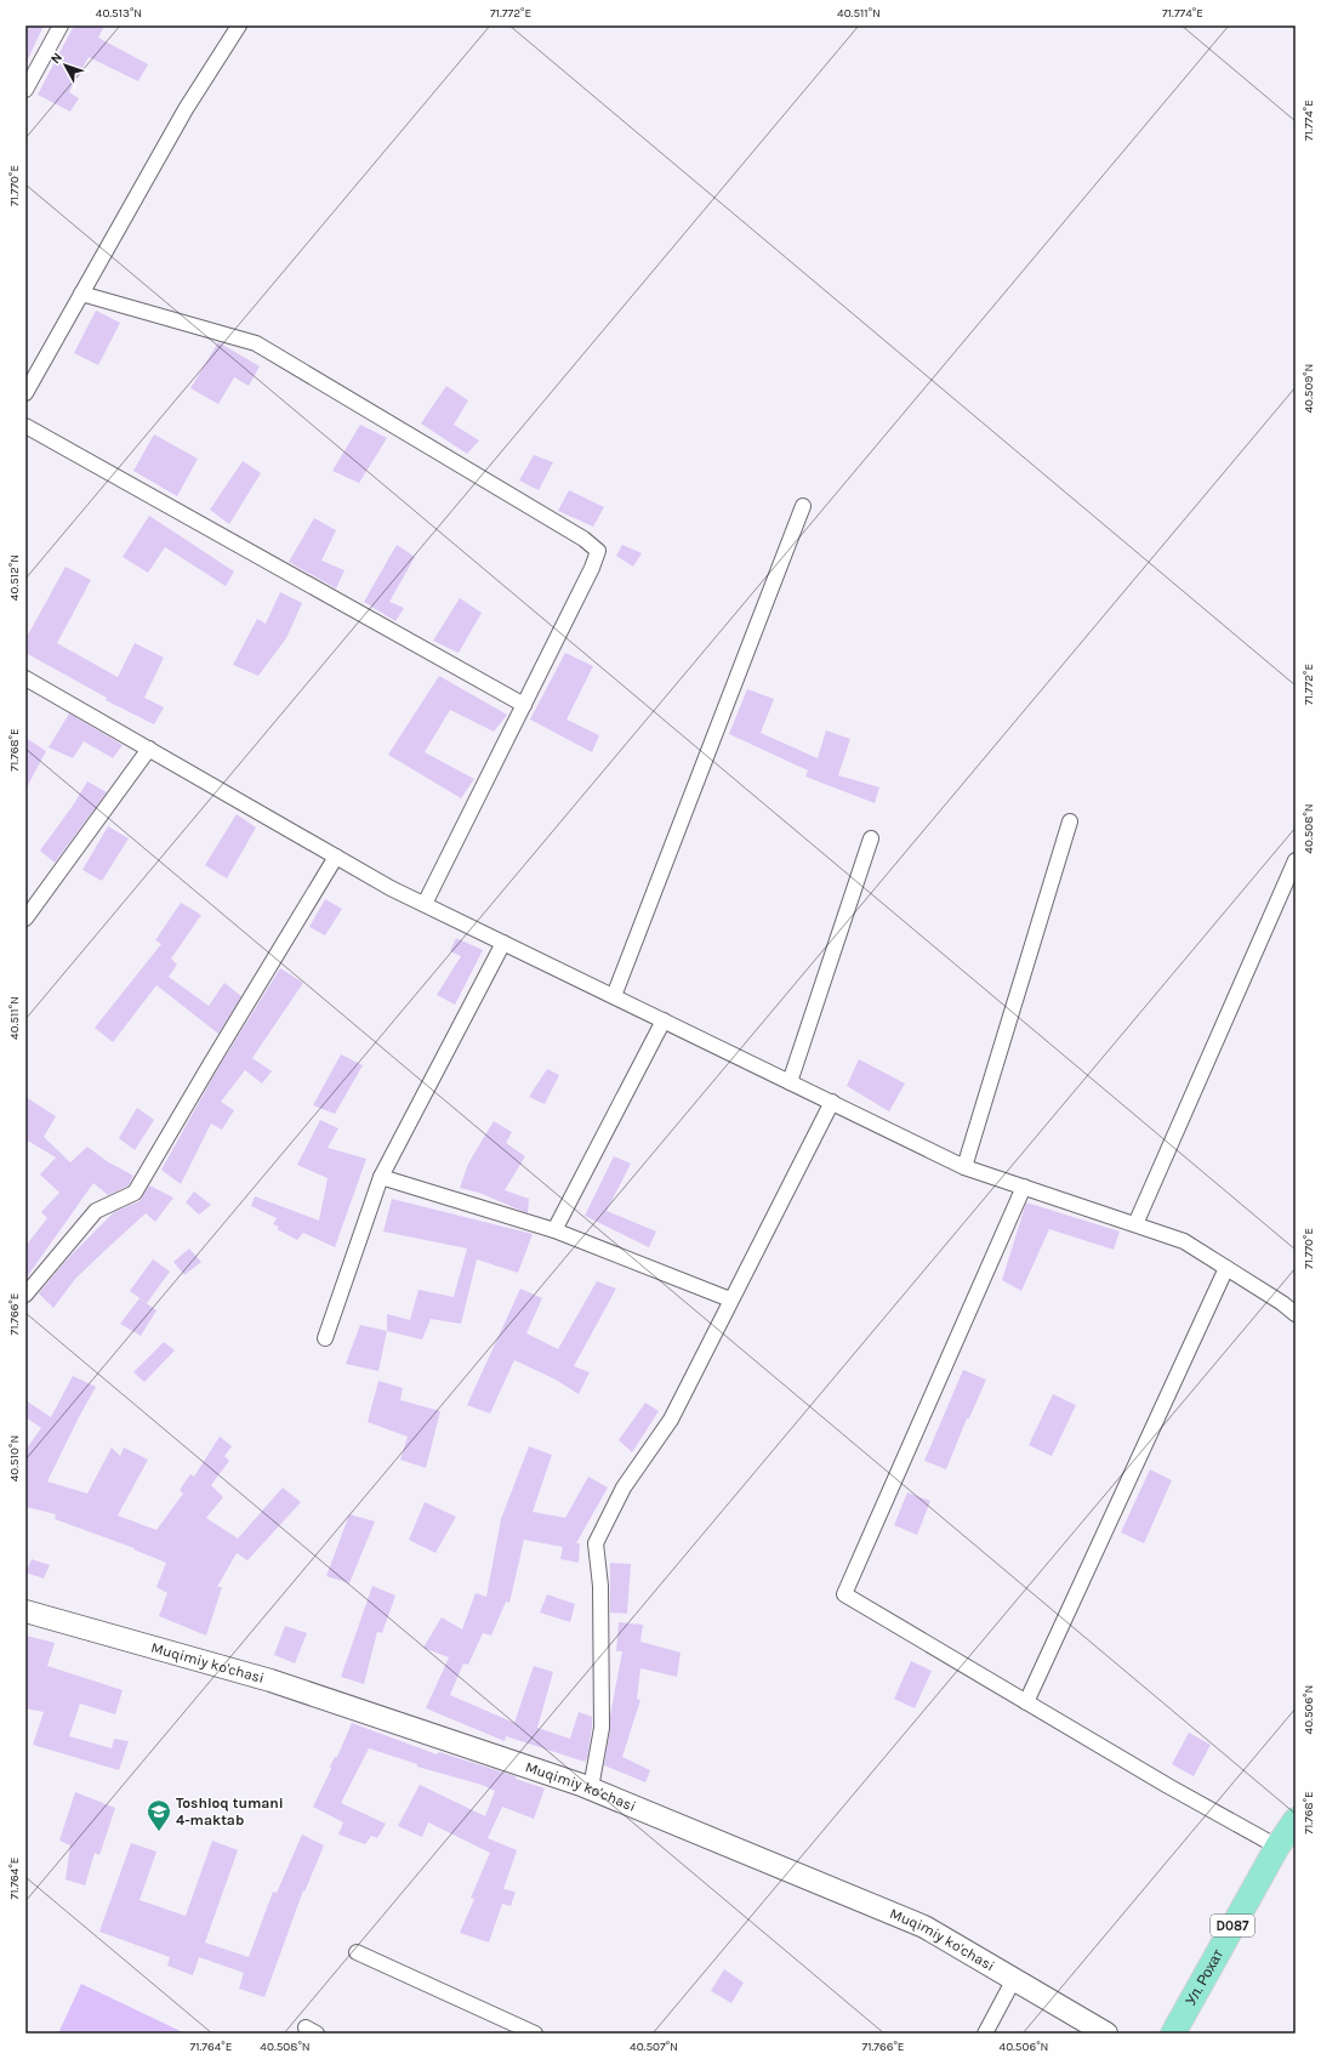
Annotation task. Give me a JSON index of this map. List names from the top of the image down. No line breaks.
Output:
{"streets":{"main road":["D087","Ул. Рохат"],"street":["Muqimiy ko'chasi"]},"places":{"school or university":["Toshloq tumani 4-maktab"]},"north":"top left","coordinates":["40.513°N","71.772°E","40.511°N","71.774°E","71.770°E","40.509°N","40.512°N","71.768°E","40.508°N","71.766°E","40.510°N","40.506°N","71.764°E","40.507°N"]}
